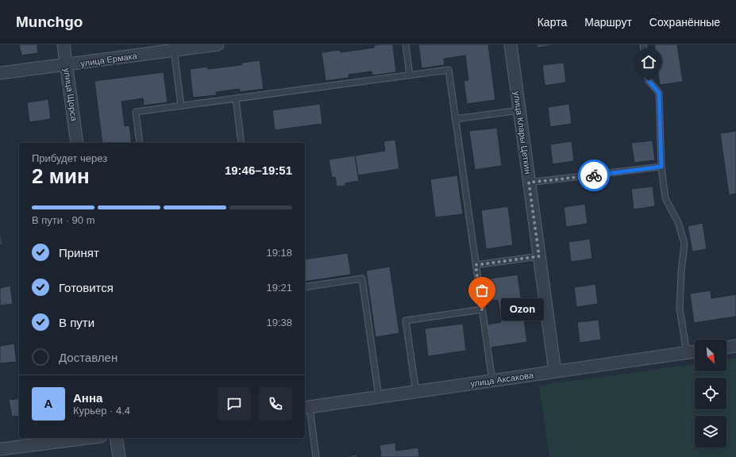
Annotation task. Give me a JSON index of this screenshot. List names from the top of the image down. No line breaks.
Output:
{"streets":{"street":["улица Ермака","улица Щорса","улица Клары Цеткин","улица Аксакова"]},"crossings":[["улица Ермака","улица Щорса"],["улица Клары Цеткин","улица Аксакова"]],"places":["Ozon"],"north":"bottom right","page":{"header":"Munchgo","nav":["Карта","Маршрут","Сохранённые"],"heading":["2 мин","Прибудет через","19:46–19:51"],"panel":["Анна","Курьер · 4.4"],"bar":"В пути · 90 m","list":[["Принят","19:18"],["Готовится","19:21"],["В пути","19:38"],"Доставлен"],"bubble":"Ozon","round":"А"}}
